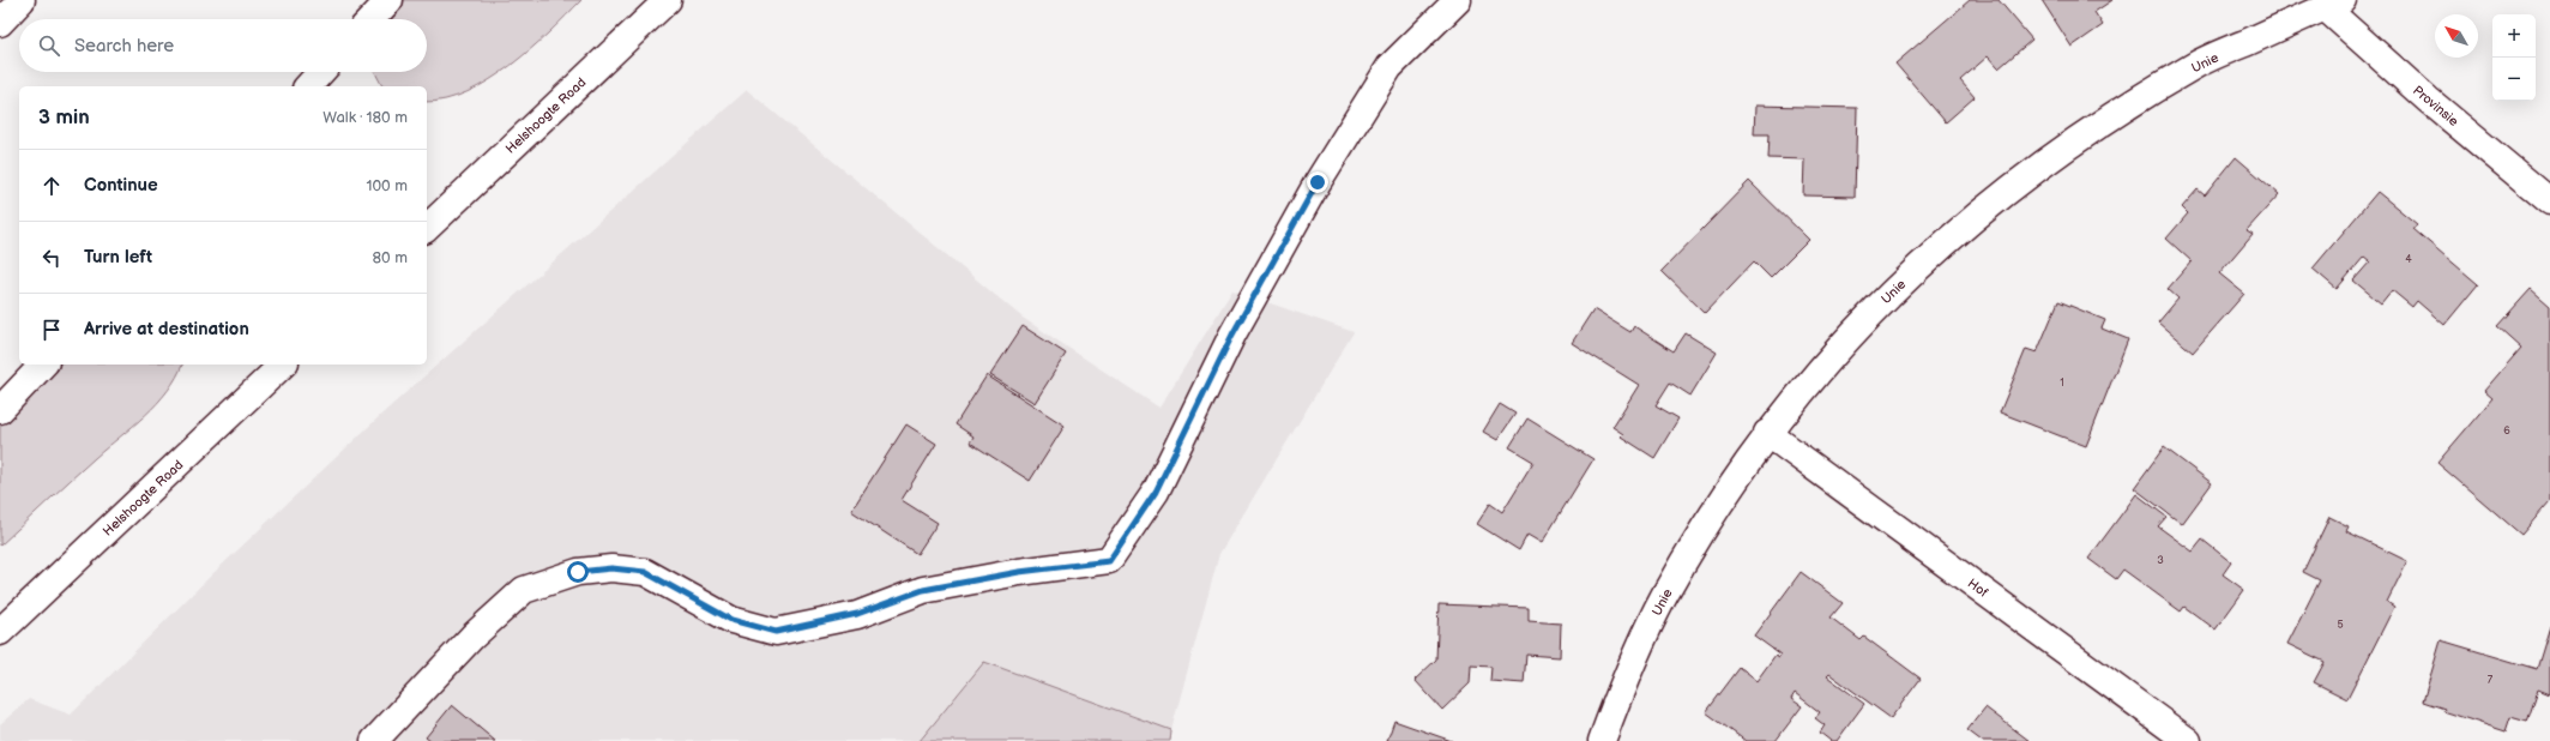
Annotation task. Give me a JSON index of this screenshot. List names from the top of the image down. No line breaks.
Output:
{"streets":{"street":["Unie","Provinsie","Helshoogte Road","Hof"]},"crossings":[["Unie","Provinsie"],["Unie","Hof"]],"house_numbers":["4","1","6","3","5","7"],"north":"top left","page":{"map_buttons":["+","−"],"search":"Search here","heading":["3 min","Walk · 180 m"],"list":[["Continue","100 m"],["Turn left","80 m"],"Arrive at destination"]}}
